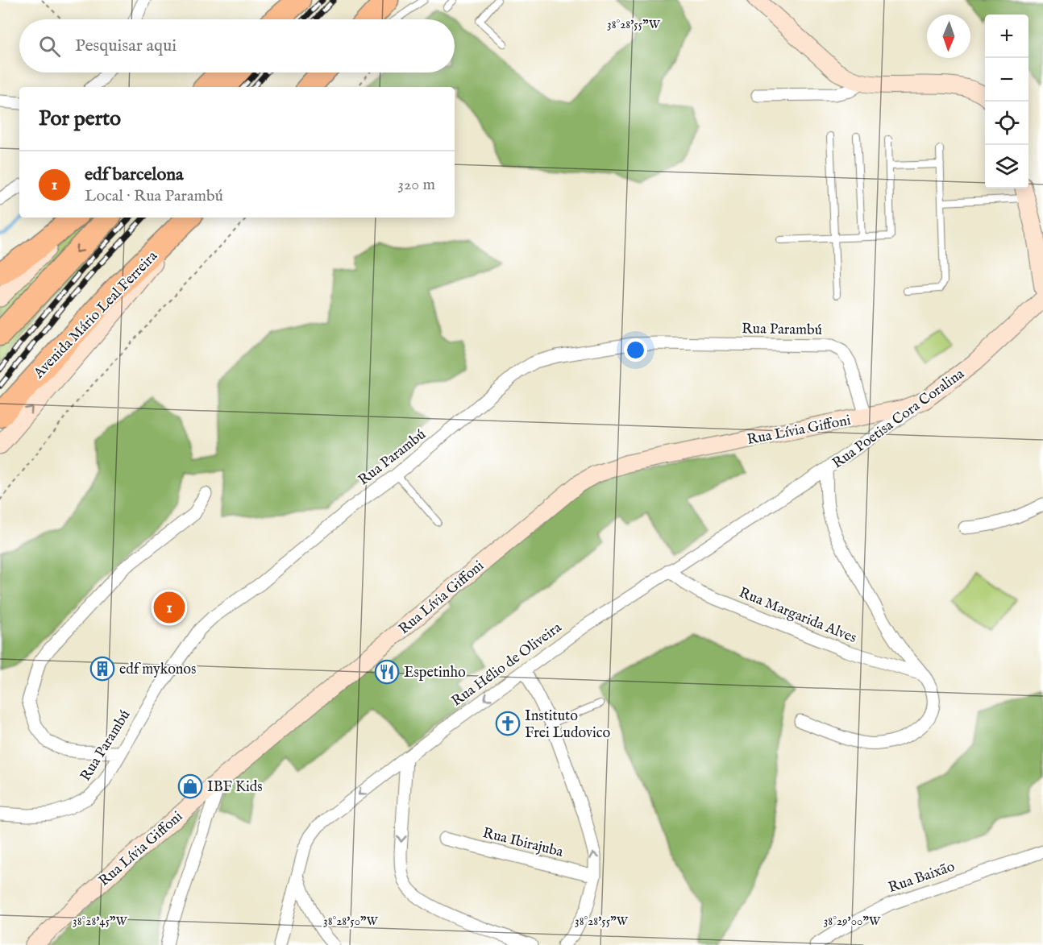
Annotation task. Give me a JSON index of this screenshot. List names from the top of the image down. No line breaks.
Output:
{"streets":{"highway":["Avenida Mário Leal Ferreira"],"street":["Rua Parambú","Rua Poetisa Cora Coralina","Rua Lívia Giffoni","Rua Margarida Alves","Rua Hélio de Oliveira","Rua Ibirajuba","Rua Baixão"]},"crossings":[["Rua Parambú","Rua Lívia Giffoni"],["Rua Poetisa Cora Coralina","Rua Lívia Giffoni"],["Rua Poetisa Cora Coralina","Rua Margarida Alves"],["Rua Poetisa Cora Coralina","Rua Hélio de Oliveira"],["Rua Margarida Alves","Rua Hélio de Oliveira"]],"one_way":["Rua Hélio de Oliveira"],"places":{"building":["edf mykonos"],"restaurant":["Espetinho"],"church":["Instituto Frei Ludovico"],"shop":["IBF Kids"]},"north":"bottom","page":{"map_buttons":["+","−"],"search":"Pesquisar aqui","heading":"Por perto","list":[{"mark":"1","name":"edf barcelona","note":"Local · Rua Parambú","value":"320 m"}],"pins":"1"},"coordinates":["38°28'55\"W","38°28'45\"W","38°28'50\"W","38°29'00\"W"]}
